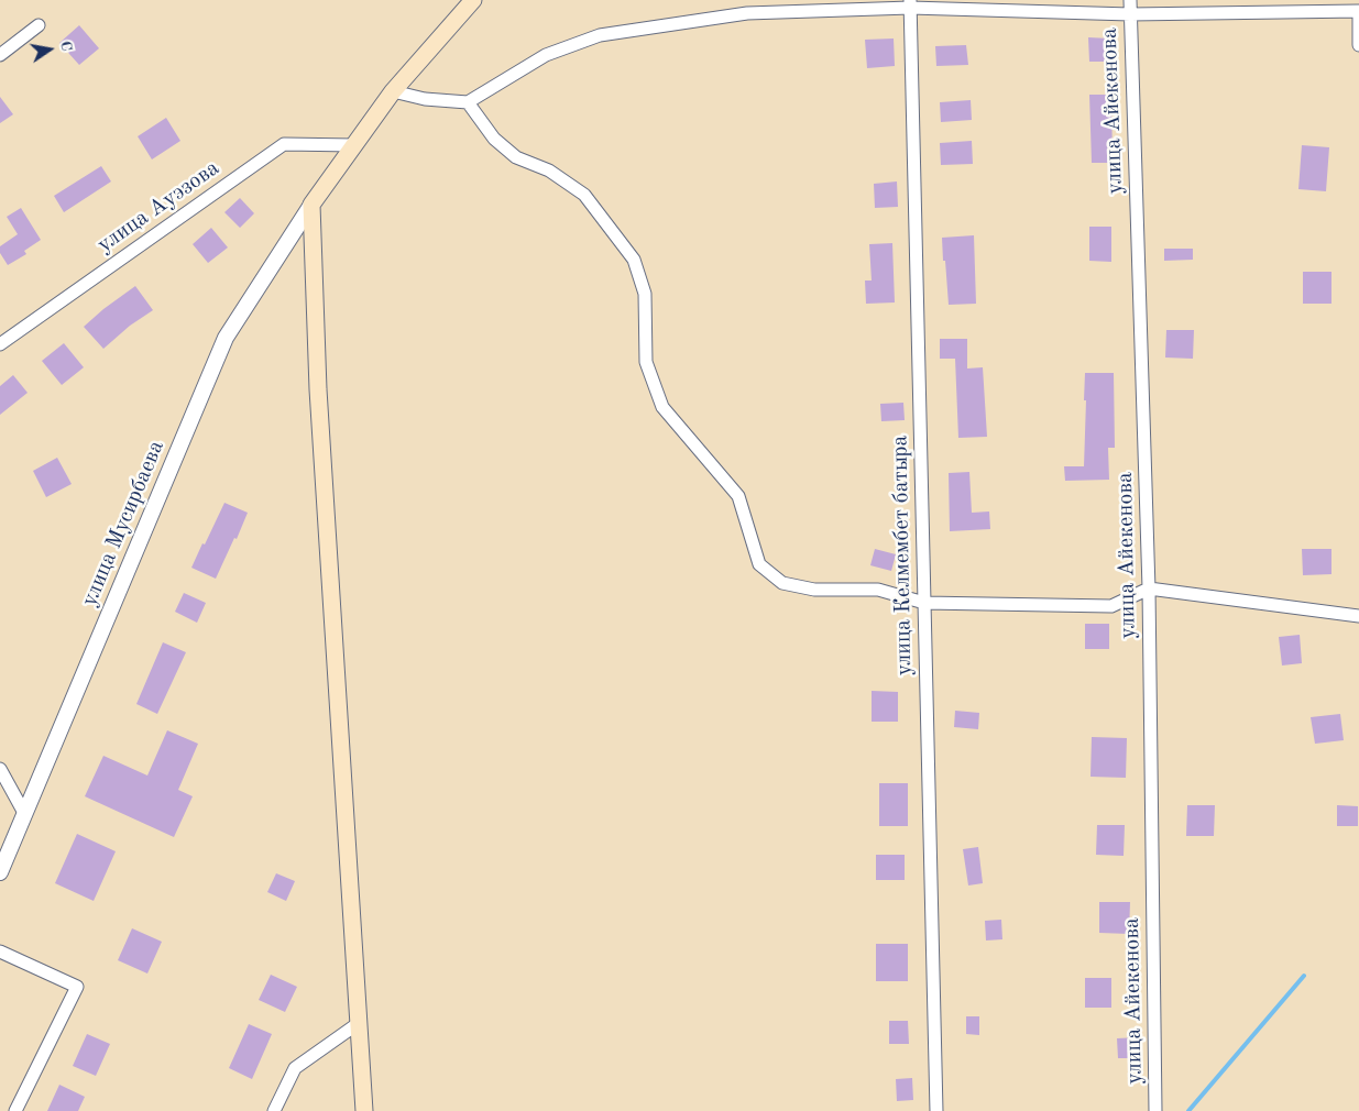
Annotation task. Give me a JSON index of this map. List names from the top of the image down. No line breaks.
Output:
{"streets":{"street":["улица Айекенова","улица Ауэзова","улица Мусирбаева","улица Келмембет батыра"]},"north":"right"}
